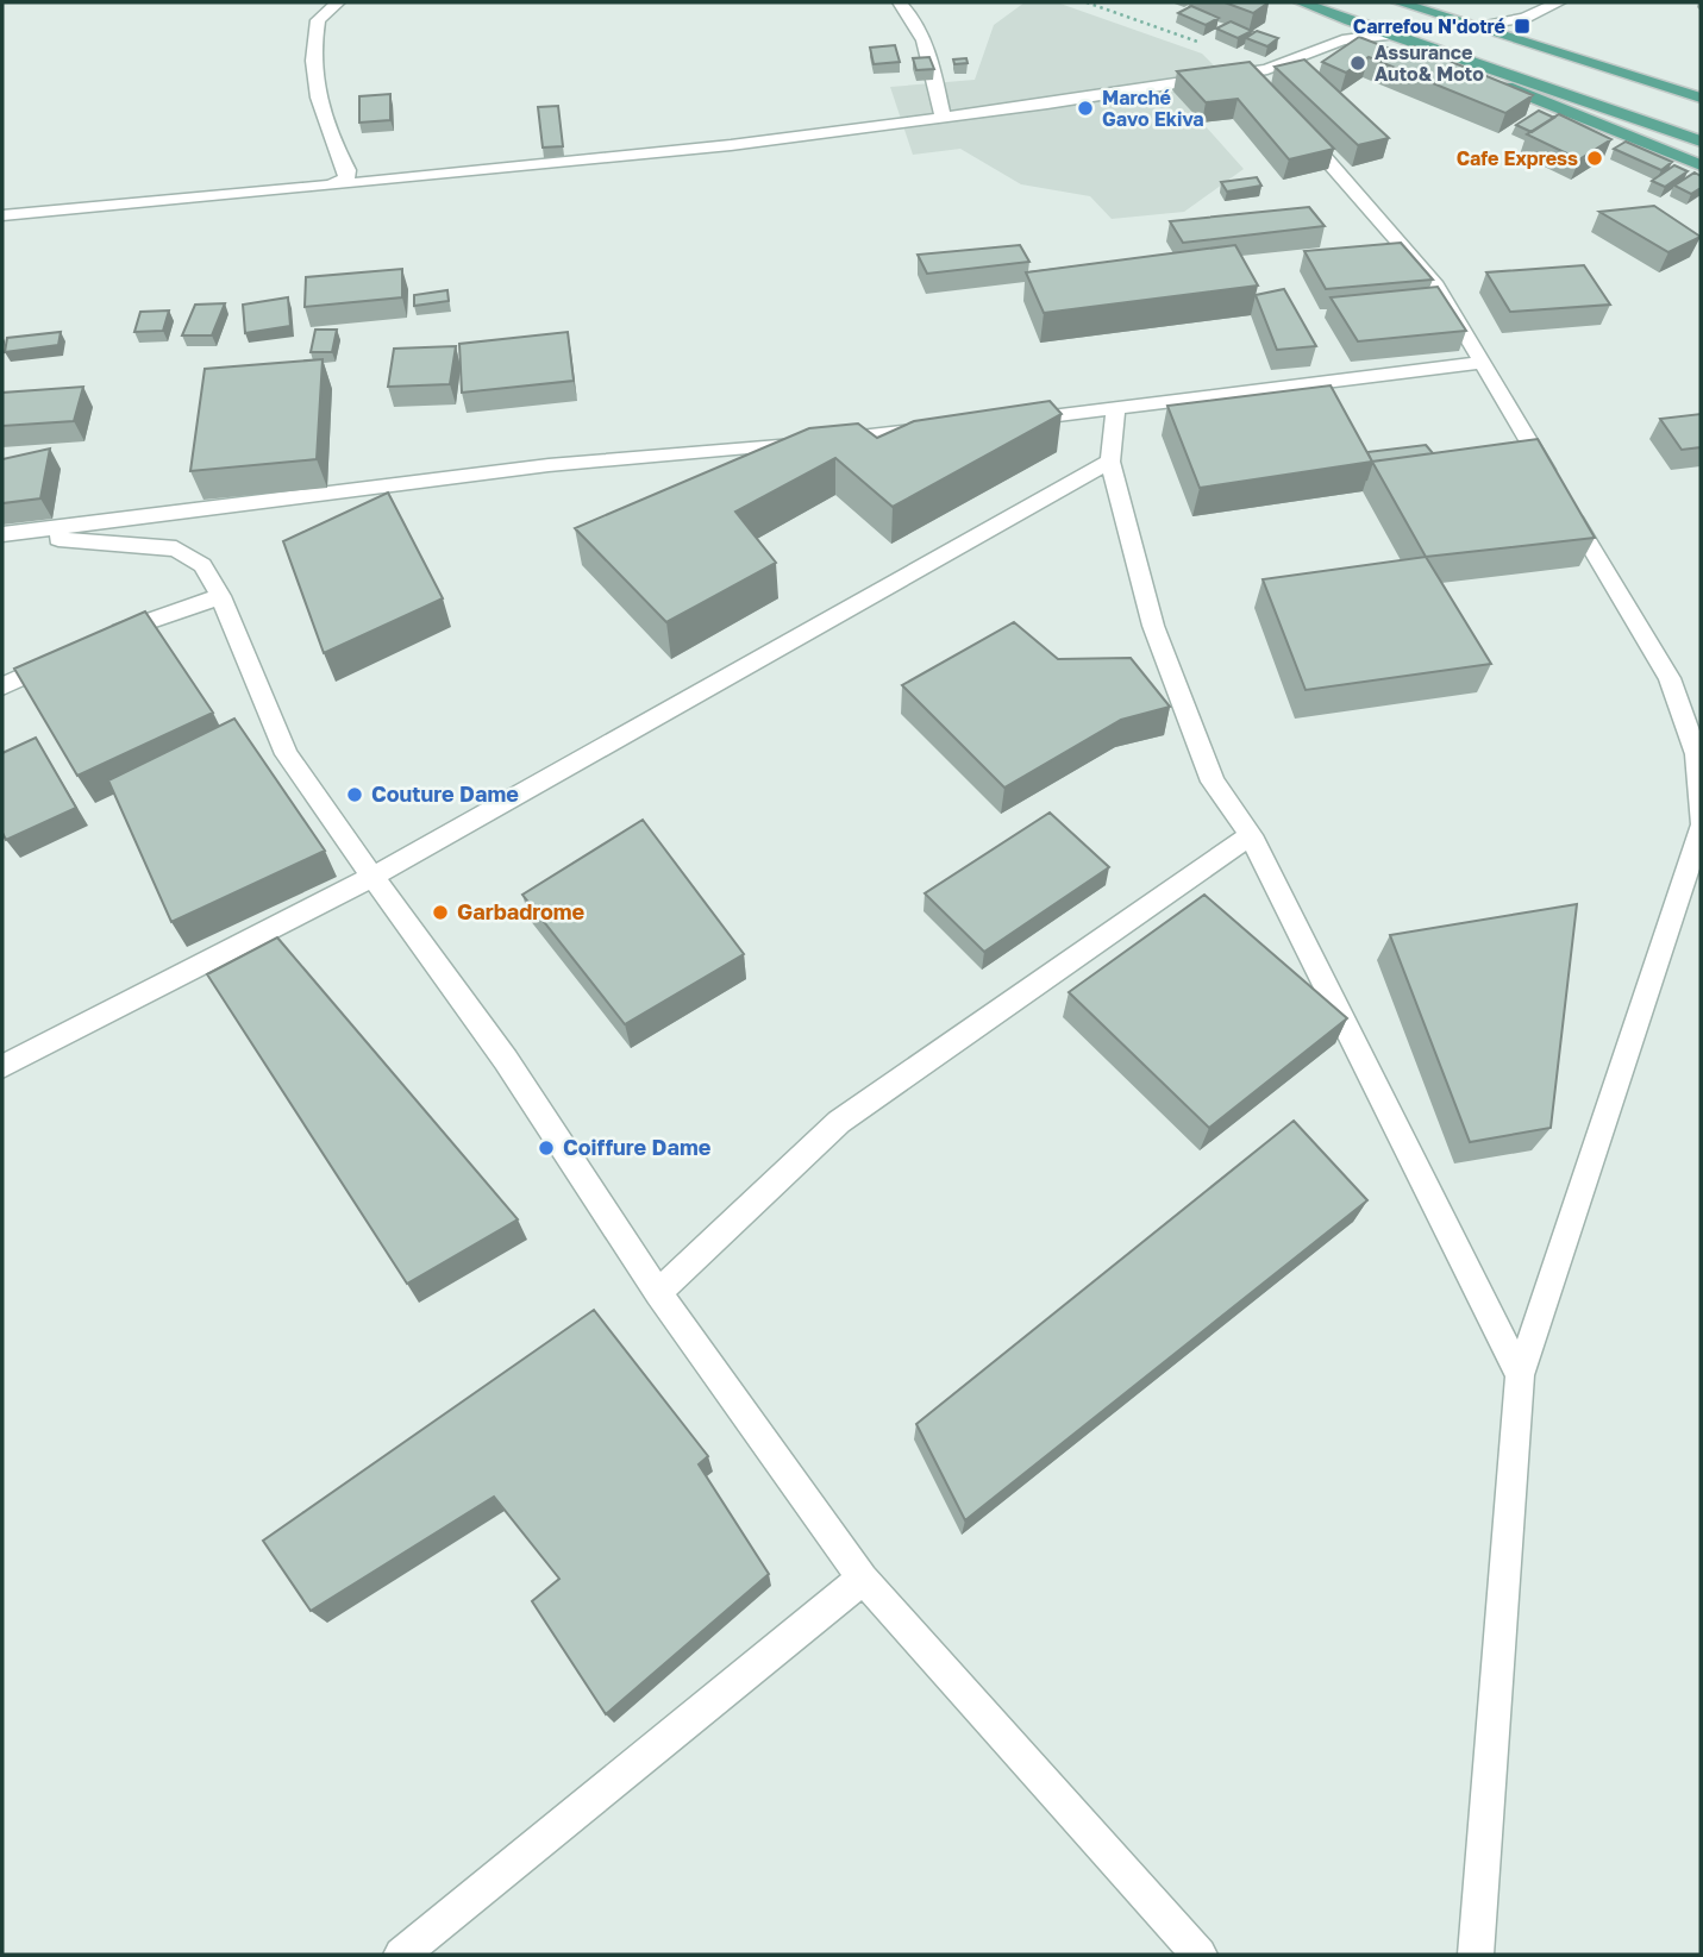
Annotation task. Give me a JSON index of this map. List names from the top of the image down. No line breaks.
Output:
{"places":{"transit":["Carrefou N'dotré"],"other":["Assurance Auto& Moto","Marché Gavo Ekiva","Cafe Express","Couture Dame","Garbadrome","Coiffure Dame"]}}
